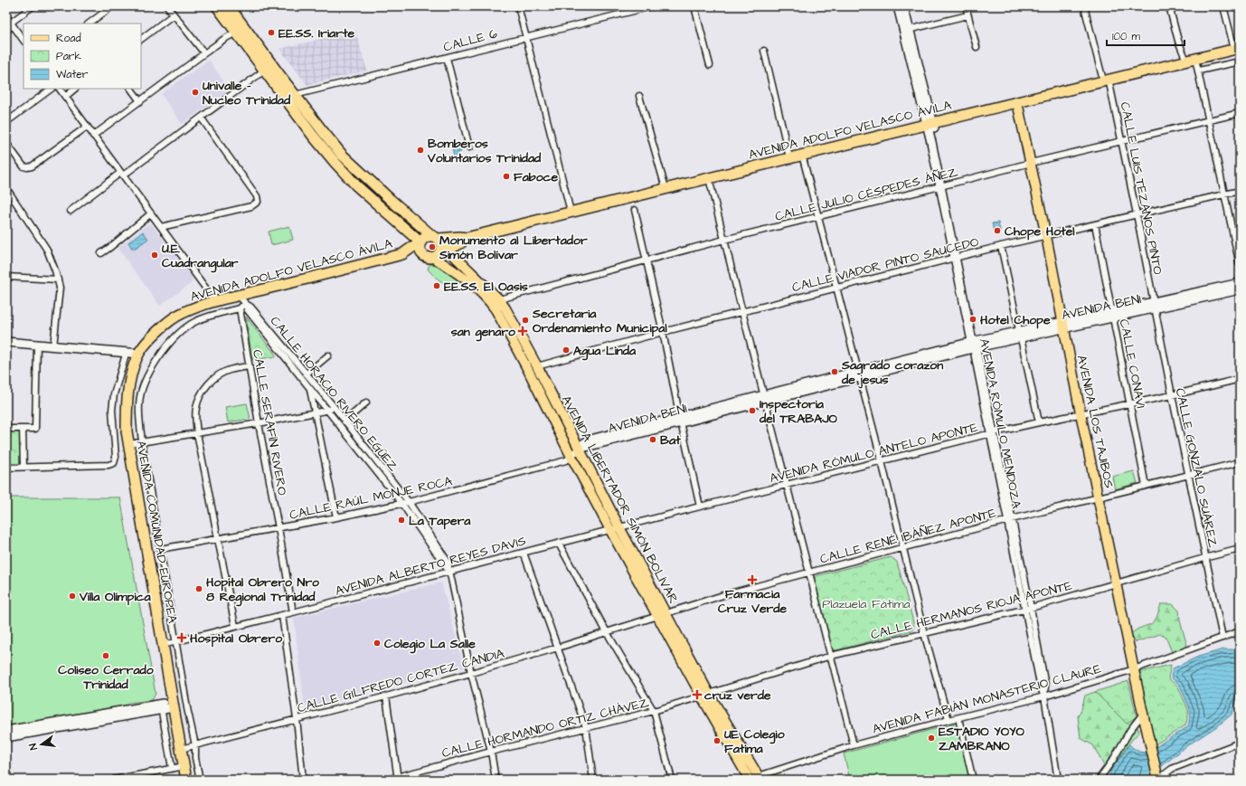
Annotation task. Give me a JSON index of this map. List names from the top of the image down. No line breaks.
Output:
{"streets":{"highway":["AVENIDA ADOLFO VELASCO ÁVILA","AVENIDA COMUNIDAD EUROPEA"],"main road":["AVENIDA BENI","AVENIDA LOS TAJIBOS","AVENIDA RÓMULO MENDOZA","AVENIDA LIBERTADOR SIMÓN BOLÍVAR"],"street":["CALLE 6","CALLE LUIS TEZANOS PINTO","CALLE JULIO CÉSPEDES ÁÑEZ","CALLE VIADOR PINTO SAUCEDO","CALLE CONAVI","CALLE HORACIO RIVERO EGÜEZ","CALLE SERAFÍN RIVERO","AVENIDA RÓMULO ANTELO APONTE","CALLE GONZALO SUÁREZ","CALLE RAÚL MONJE ROCA","CALLE RENÉ IBÁÑEZ APONTE","AVENIDA ALBERTO REYES DAVIS","CALLE HERMANOS RIOJA APONTE","CALLE GILFREDO CORTEZ CANDIA","AVENIDA FABIÁN MONASTERIO CLAURE","CALLE HORMANDO ORTIZ CHÁVEZ"]},"crossings":[["AVENIDA ADOLFO VELASCO ÁVILA","CALLE LUIS TEZANOS PINTO"],["AVENIDA ADOLFO VELASCO ÁVILA","CALLE HORACIO RIVERO EGÜEZ"],["AVENIDA ADOLFO VELASCO ÁVILA","AVENIDA LOS TAJIBOS"],["AVENIDA ADOLFO VELASCO ÁVILA","AVENIDA RÓMULO MENDOZA"],["AVENIDA ADOLFO VELASCO ÁVILA","AVENIDA LIBERTADOR SIMÓN BOLÍVAR"],["AVENIDA ADOLFO VELASCO ÁVILA","AVENIDA COMUNIDAD EUROPEA"],["CALLE LUIS TEZANOS PINTO","CALLE JULIO CÉSPEDES ÁÑEZ"],["CALLE LUIS TEZANOS PINTO","CALLE VIADOR PINTO SAUCEDO"],["CALLE LUIS TEZANOS PINTO","AVENIDA BENI"],["CALLE LUIS TEZANOS PINTO","CALLE GONZALO SUÁREZ"],["CALLE JULIO CÉSPEDES ÁÑEZ","AVENIDA LOS TAJIBOS"],["CALLE JULIO CÉSPEDES ÁÑEZ","AVENIDA RÓMULO MENDOZA"],["CALLE JULIO CÉSPEDES ÁÑEZ","AVENIDA LIBERTADOR SIMÓN BOLÍVAR"],["CALLE VIADOR PINTO SAUCEDO","CALLE CONAVI"],["CALLE VIADOR PINTO SAUCEDO","AVENIDA LOS TAJIBOS"],["CALLE VIADOR PINTO SAUCEDO","AVENIDA RÓMULO MENDOZA"],["CALLE VIADOR PINTO SAUCEDO","AVENIDA LIBERTADOR SIMÓN BOLÍVAR"],["AVENIDA BENI","CALLE CONAVI"],["AVENIDA BENI","AVENIDA LOS TAJIBOS"],["AVENIDA BENI","AVENIDA RÓMULO MENDOZA"],["AVENIDA BENI","CALLE GONZALO SUÁREZ"],["AVENIDA BENI","CALLE RAÚL MONJE ROCA"],["AVENIDA BENI","AVENIDA LIBERTADOR SIMÓN BOLÍVAR"],["CALLE CONAVI","AVENIDA RÓMULO ANTELO APONTE"],["CALLE CONAVI","CALLE RENÉ IBÁÑEZ APONTE"],["CALLE HORACIO RIVERO EGÜEZ","CALLE RAÚL MONJE ROCA"],["CALLE HORACIO RIVERO EGÜEZ","AVENIDA ALBERTO REYES DAVIS"],["CALLE HORACIO RIVERO EGÜEZ","CALLE GILFREDO CORTEZ CANDIA"],["CALLE HORACIO RIVERO EGÜEZ","CALLE HORMANDO ORTIZ CHÁVEZ"],["AVENIDA LOS TAJIBOS","AVENIDA RÓMULO ANTELO APONTE"],["AVENIDA LOS TAJIBOS","CALLE RENÉ IBÁÑEZ APONTE"],["AVENIDA LOS TAJIBOS","CALLE HERMANOS RIOJA APONTE"],["AVENIDA LOS TAJIBOS","AVENIDA FABIÁN MONASTERIO CLAURE"],["CALLE SERAFÍN RIVERO","CALLE RAÚL MONJE ROCA"],["CALLE SERAFÍN RIVERO","AVENIDA ALBERTO REYES DAVIS"],["AVENIDA RÓMULO MENDOZA","AVENIDA RÓMULO ANTELO APONTE"],["AVENIDA RÓMULO MENDOZA","CALLE RENÉ IBÁÑEZ APONTE"],["AVENIDA RÓMULO MENDOZA","CALLE HERMANOS RIOJA APONTE"],["AVENIDA RÓMULO MENDOZA","AVENIDA FABIÁN MONASTERIO CLAURE"],["AVENIDA RÓMULO ANTELO APONTE","CALLE GONZALO SUÁREZ"],["AVENIDA RÓMULO ANTELO APONTE","AVENIDA LIBERTADOR SIMÓN BOLÍVAR"],["AVENIDA RÓMULO ANTELO APONTE","AVENIDA ALBERTO REYES DAVIS"],["CALLE GONZALO SUÁREZ","CALLE RENÉ IBÁÑEZ APONTE"],["CALLE GONZALO SUÁREZ","CALLE HERMANOS RIOJA APONTE"],["CALLE GONZALO SUÁREZ","AVENIDA FABIÁN MONASTERIO CLAURE"],["CALLE RAÚL MONJE ROCA","AVENIDA LIBERTADOR SIMÓN BOLÍVAR"],["AVENIDA LIBERTADOR SIMÓN BOLÍVAR","CALLE RENÉ IBÁÑEZ APONTE"],["AVENIDA LIBERTADOR SIMÓN BOLÍVAR","AVENIDA ALBERTO REYES DAVIS"],["AVENIDA LIBERTADOR SIMÓN BOLÍVAR","CALLE HERMANOS RIOJA APONTE"],["AVENIDA LIBERTADOR SIMÓN BOLÍVAR","CALLE GILFREDO CORTEZ CANDIA"],["AVENIDA LIBERTADOR SIMÓN BOLÍVAR","AVENIDA FABIÁN MONASTERIO CLAURE"],["AVENIDA LIBERTADOR SIMÓN BOLÍVAR","CALLE HORMANDO ORTIZ CHÁVEZ"],["AVENIDA COMUNIDAD EUROPEA","AVENIDA ALBERTO REYES DAVIS"],["AVENIDA COMUNIDAD EUROPEA","CALLE GILFREDO CORTEZ CANDIA"],["CALLE RENÉ IBÁÑEZ APONTE","CALLE GILFREDO CORTEZ CANDIA"],["CALLE HERMANOS RIOJA APONTE","CALLE HORMANDO ORTIZ CHÁVEZ"]],"parks":["Plazuela Fátima"],"places":{"other":["EE.SS. Iriarte","Univalle - Nucleo Trinidad","Bomberos Voluntarios Trinidad","Faboce","Chope Hotel","Monumento al Libertador Simón Bolívar","U.E. Cuadrangular","EE.SS. El Oasis","Hotel Chope","Secretaria Ordenamiento Municipal","Agua Linda","Sagrado corazon de jesus","Inspectoria del TRABAJO","Bat","La Tapera","Hopital Obrero Nro 8 Regional Trinidad","Villa Olímpica","Colegio La Salle","Coliseo Cerrado Trinidad","ESTADIO YOYO ZAMBRANO","UE Colegio Fatima"],"health":["san genaro","Farmacia Cruz Verde","Hospital Obrero","cruz verde"]},"legend":["Road","Park","Water"],"scale_bar":"100 m","north":"left"}
